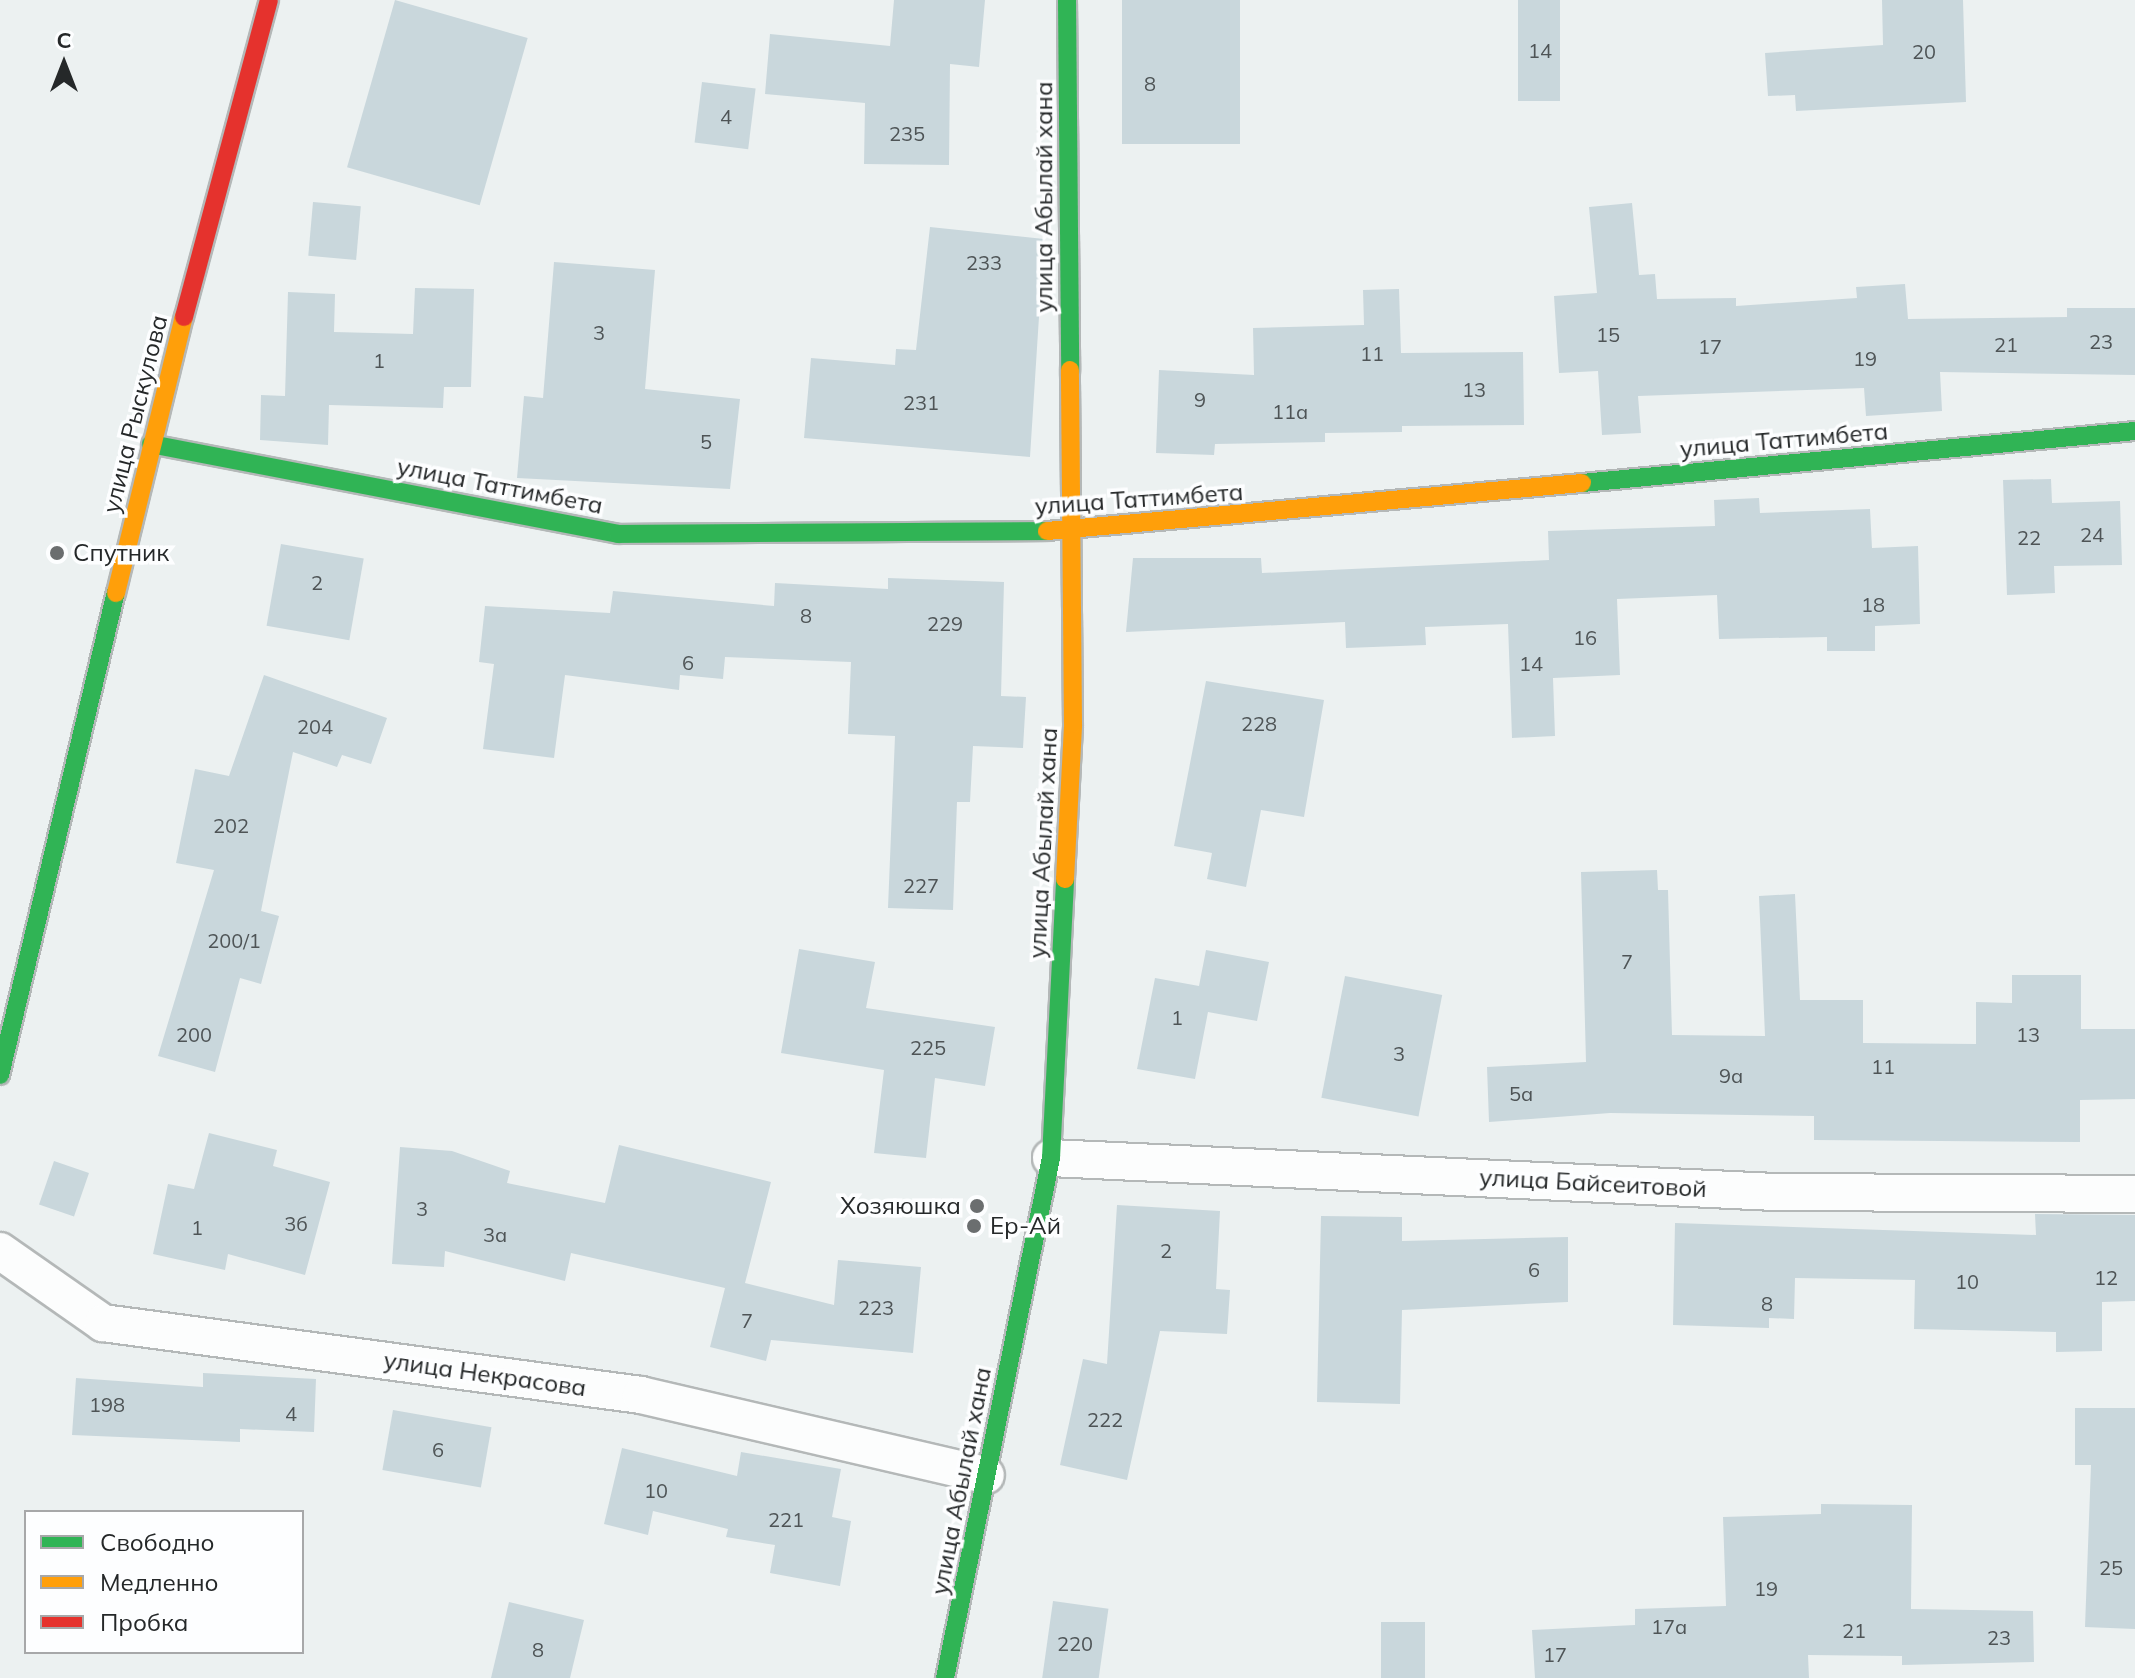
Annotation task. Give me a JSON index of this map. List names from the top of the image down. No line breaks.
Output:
{"streets":{"street":["улица Абылай хана","улица Рыскулова","улица Таттимбета","улица Байсеитовой","улица Некрасова"]},"crossings":[["улица Абылай хана","улица Таттимбета"],["улица Абылай хана","улица Байсеитовой"],["улица Абылай хана","улица Некрасова"],["улица Рыскулова","улица Таттимбета"]],"places":["Спутник","Хозяюшка","Ер-Ай"],"house_numbers":["14","20","8","4","235","233","3","15","23","21","17","11","19","1","13","9","231","11а","5","24","22","2","18","8","229","16","6","14","228","204","202","227","200/1","7","1","200","13","225","3","11","9а","5а","3","3б","1","3а","2","6","12","10","8","223","7","198","4","222","6","10","221","25","19","17а","21","23","220","8","17"],"legend":["Свободно","Медленно","Пробка"],"north":"top"}
